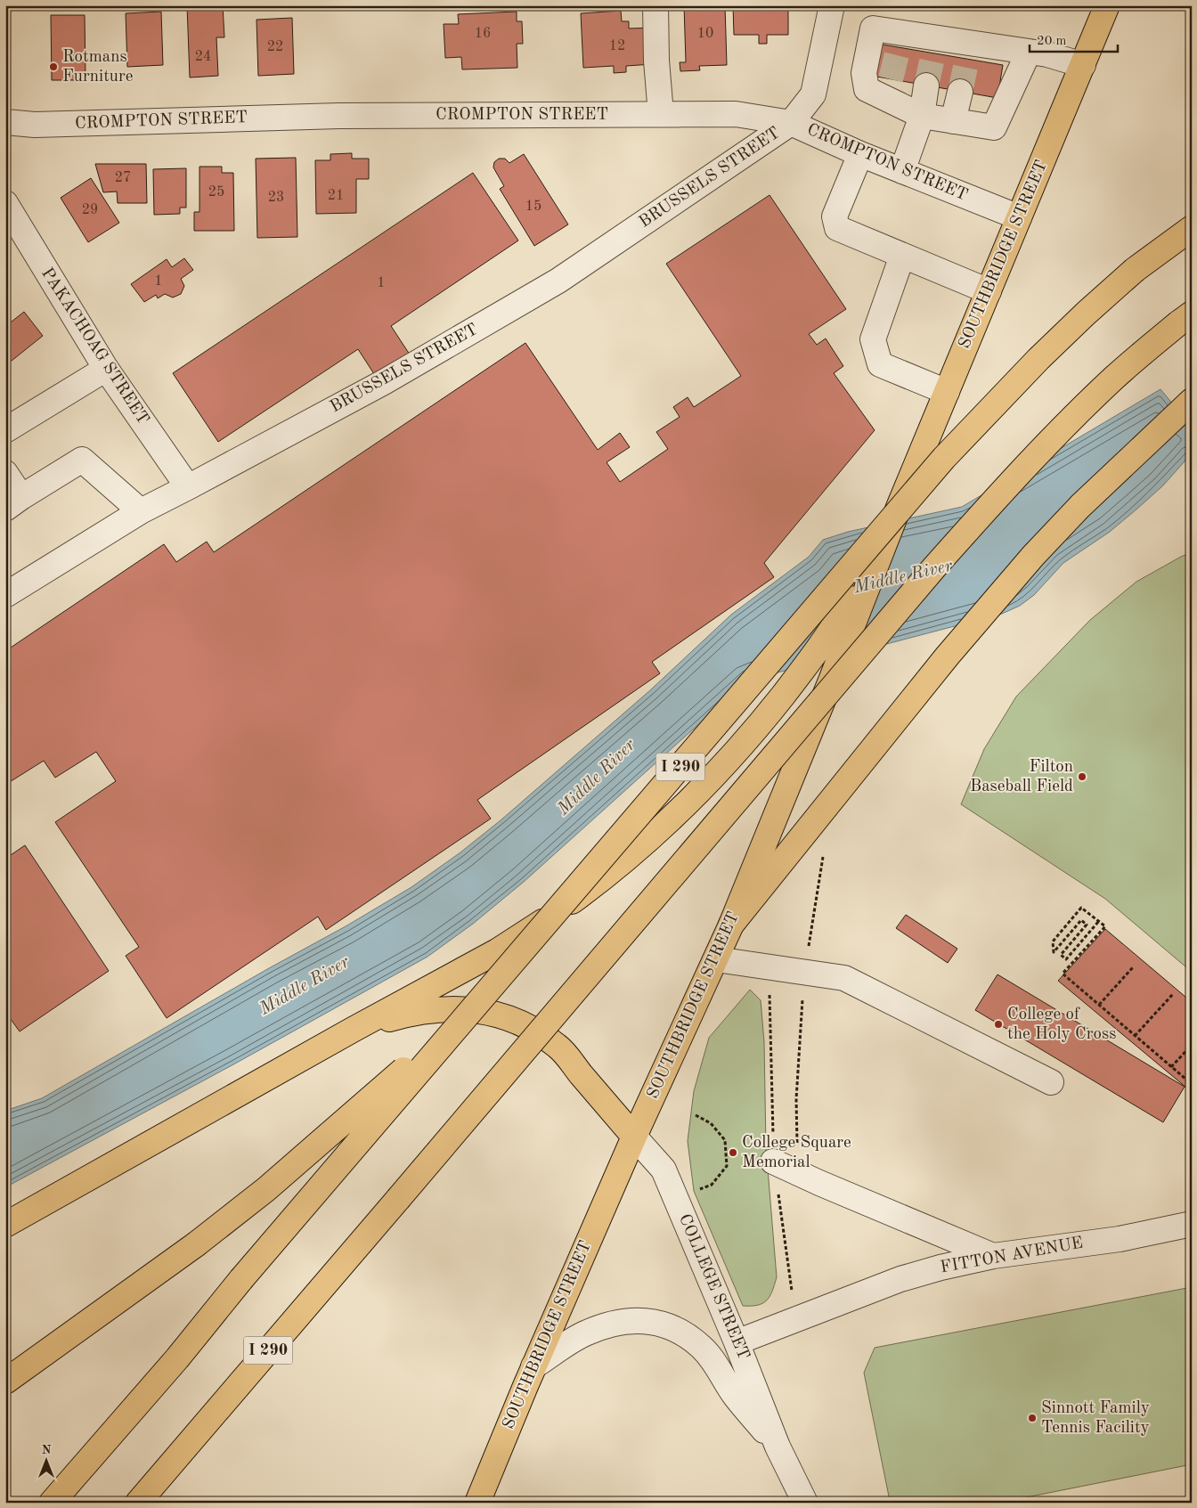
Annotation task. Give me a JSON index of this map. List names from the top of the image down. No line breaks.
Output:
{"streets":{"main road":["SOUTHBRIDGE STREET","I 290"],"street":["CROMPTON STREET","BRUSSELS STREET","PAKACHOAG STREET","FITTON AVENUE","COLLEGE STREET"]},"crossings":[["CROMPTON STREET","BRUSSELS STREET"],["CROMPTON STREET","SOUTHBRIDGE STREET"],["BRUSSELS STREET","PAKACHOAG STREET"],["SOUTHBRIDGE STREET","COLLEGE STREET"],["FITTON AVENUE","COLLEGE STREET"]],"water":["Middle River"],"places":["Rotmans Furniture","Filton Baseball Field","College of the Holy Cross","College Square Memorial","Sinnott Family Tennis Facility"],"house_numbers":["16","10","12","22","24","27","25","21","23","15","29","1","1"],"scale_bar":"20 m","north":"top"}
